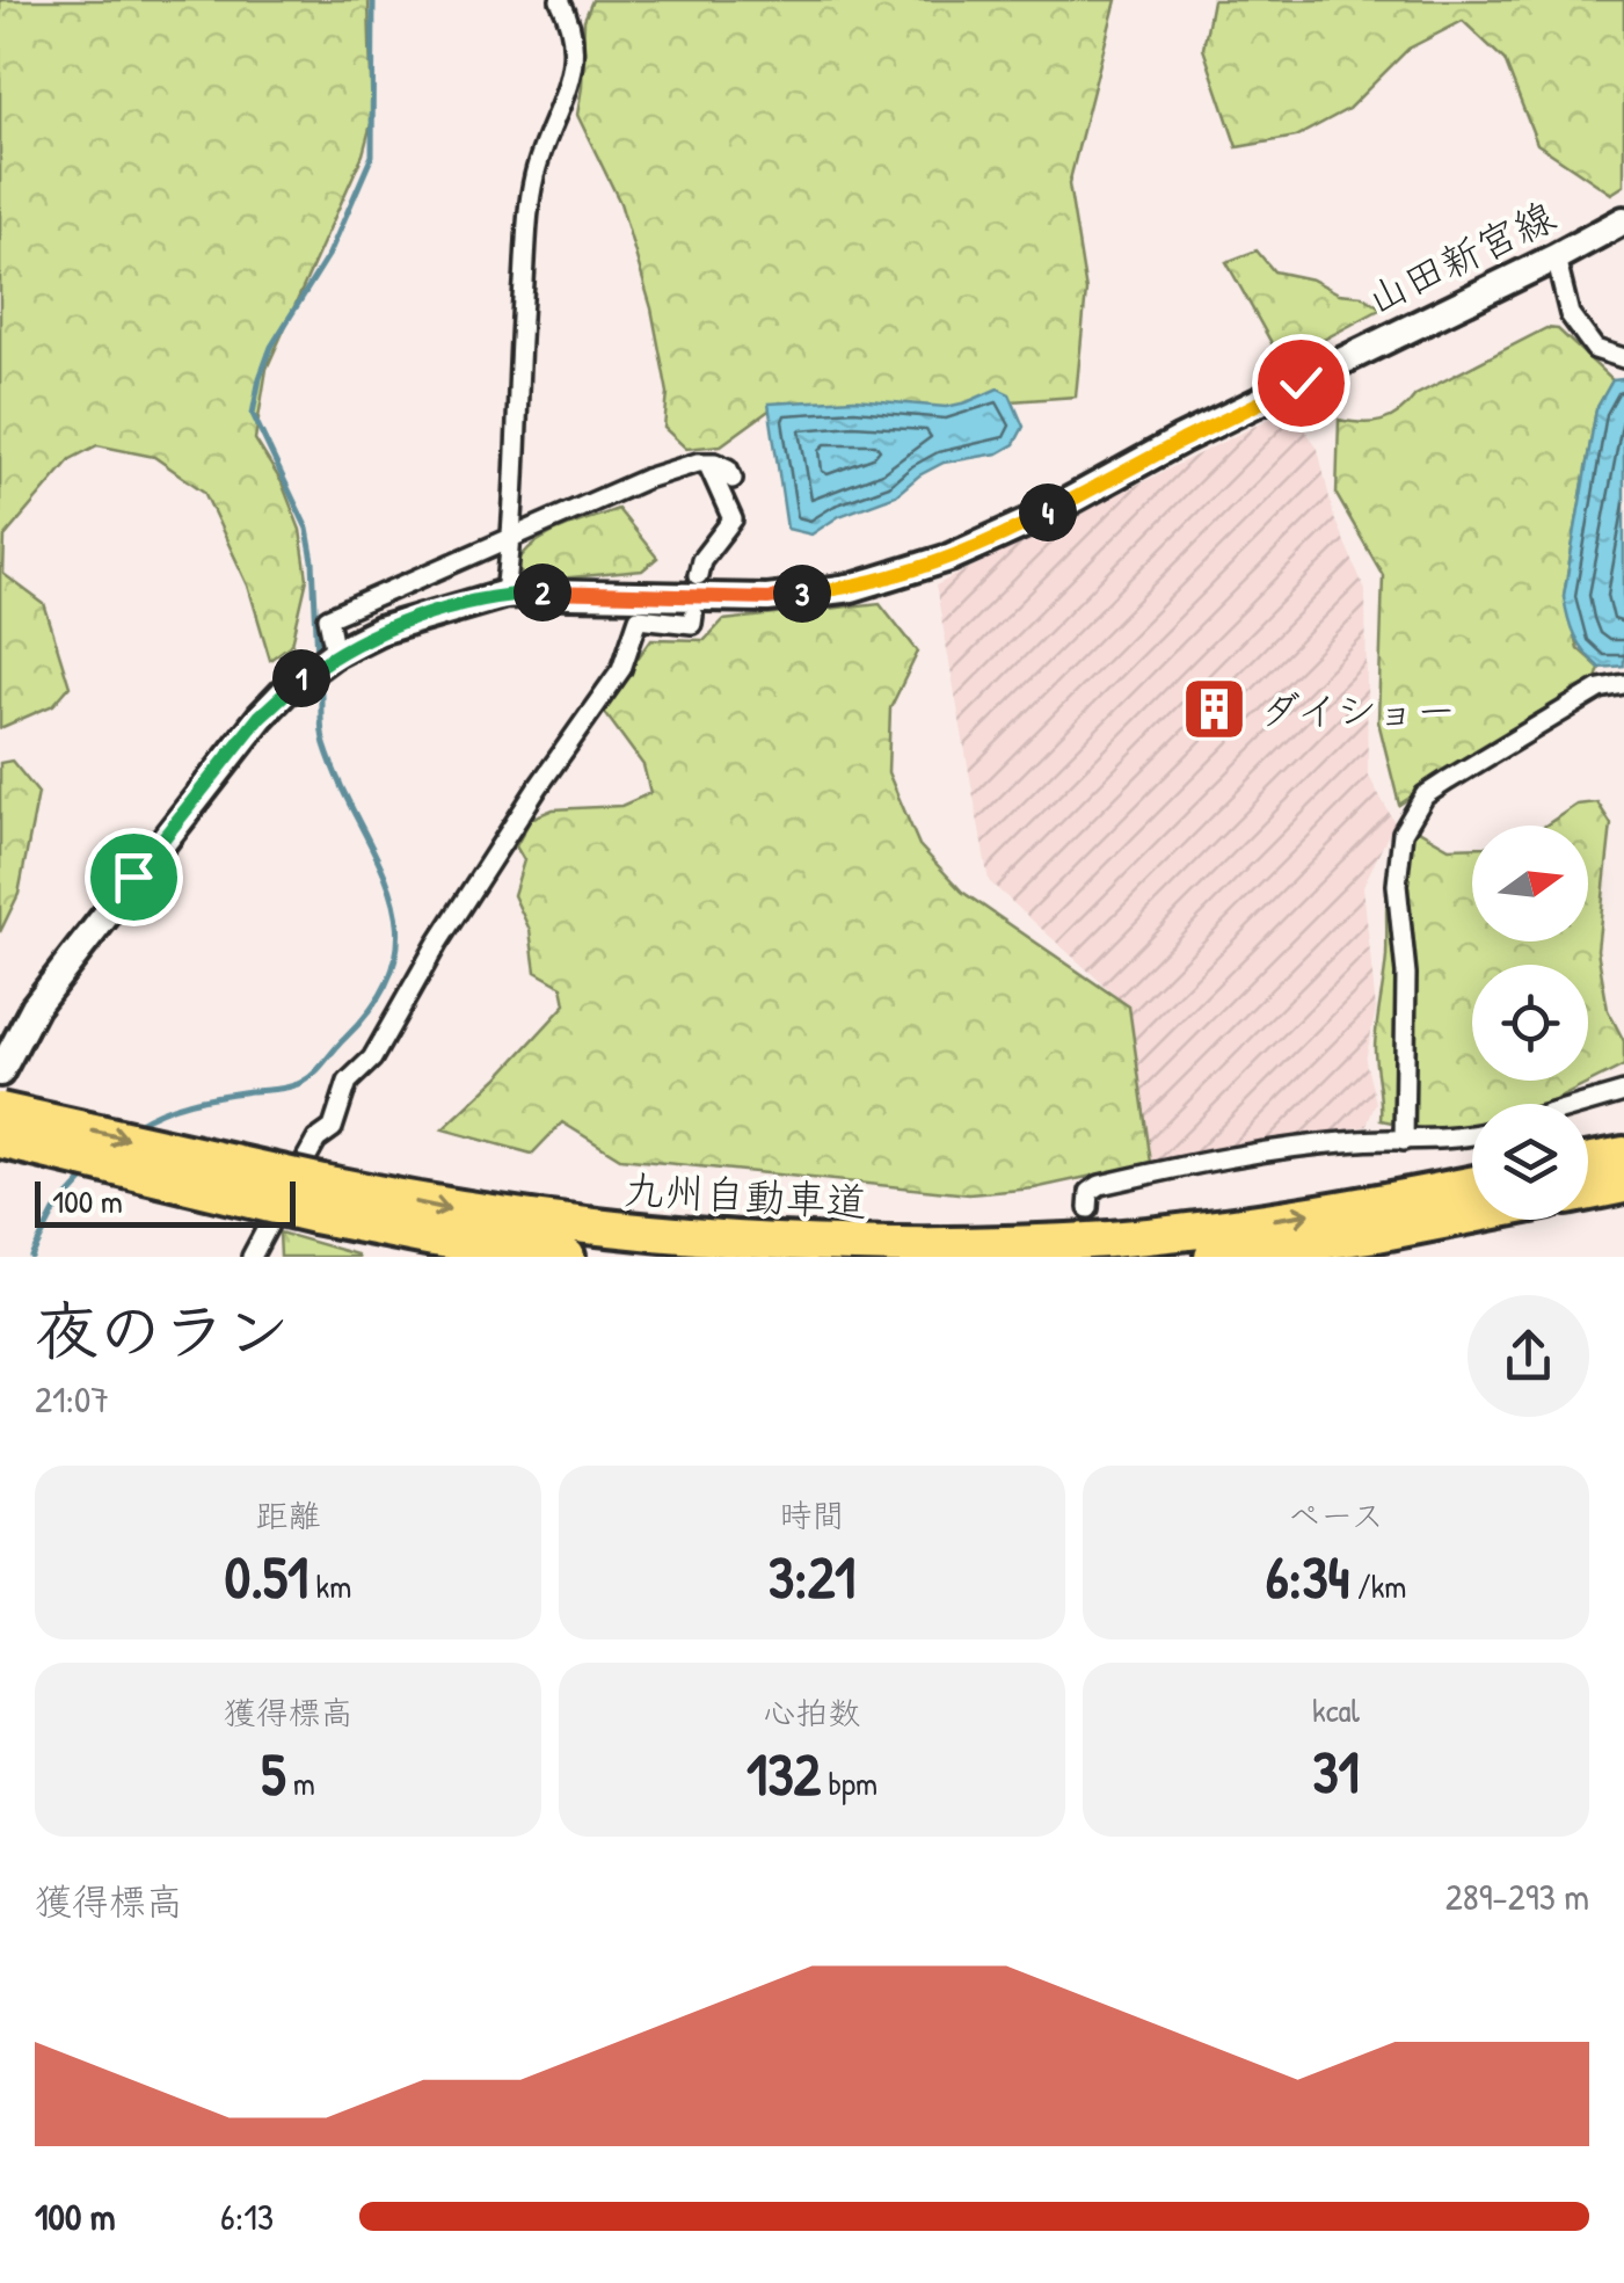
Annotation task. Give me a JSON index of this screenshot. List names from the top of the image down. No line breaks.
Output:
{"streets":{"highway":["九州自動車道"],"main road":["山田新宮線"]},"places":{"building":["ダイショー"]},"scale_bar":"100 m","north":"right","page":{"pins":["4","2","3","1"],"scale":"100 m","heading":["夜のラン","21:07"],"stats":[["距離","0.51 km"],["時間","3:21"],["ペース","6:34 /km"],["獲得標高","5 m"],["心拍数","132 bpm"],["kcal","31"]],"chart":["獲得標高","289–293 m"],"list":[{"name":"100 m","note":"6:13"}]}}
